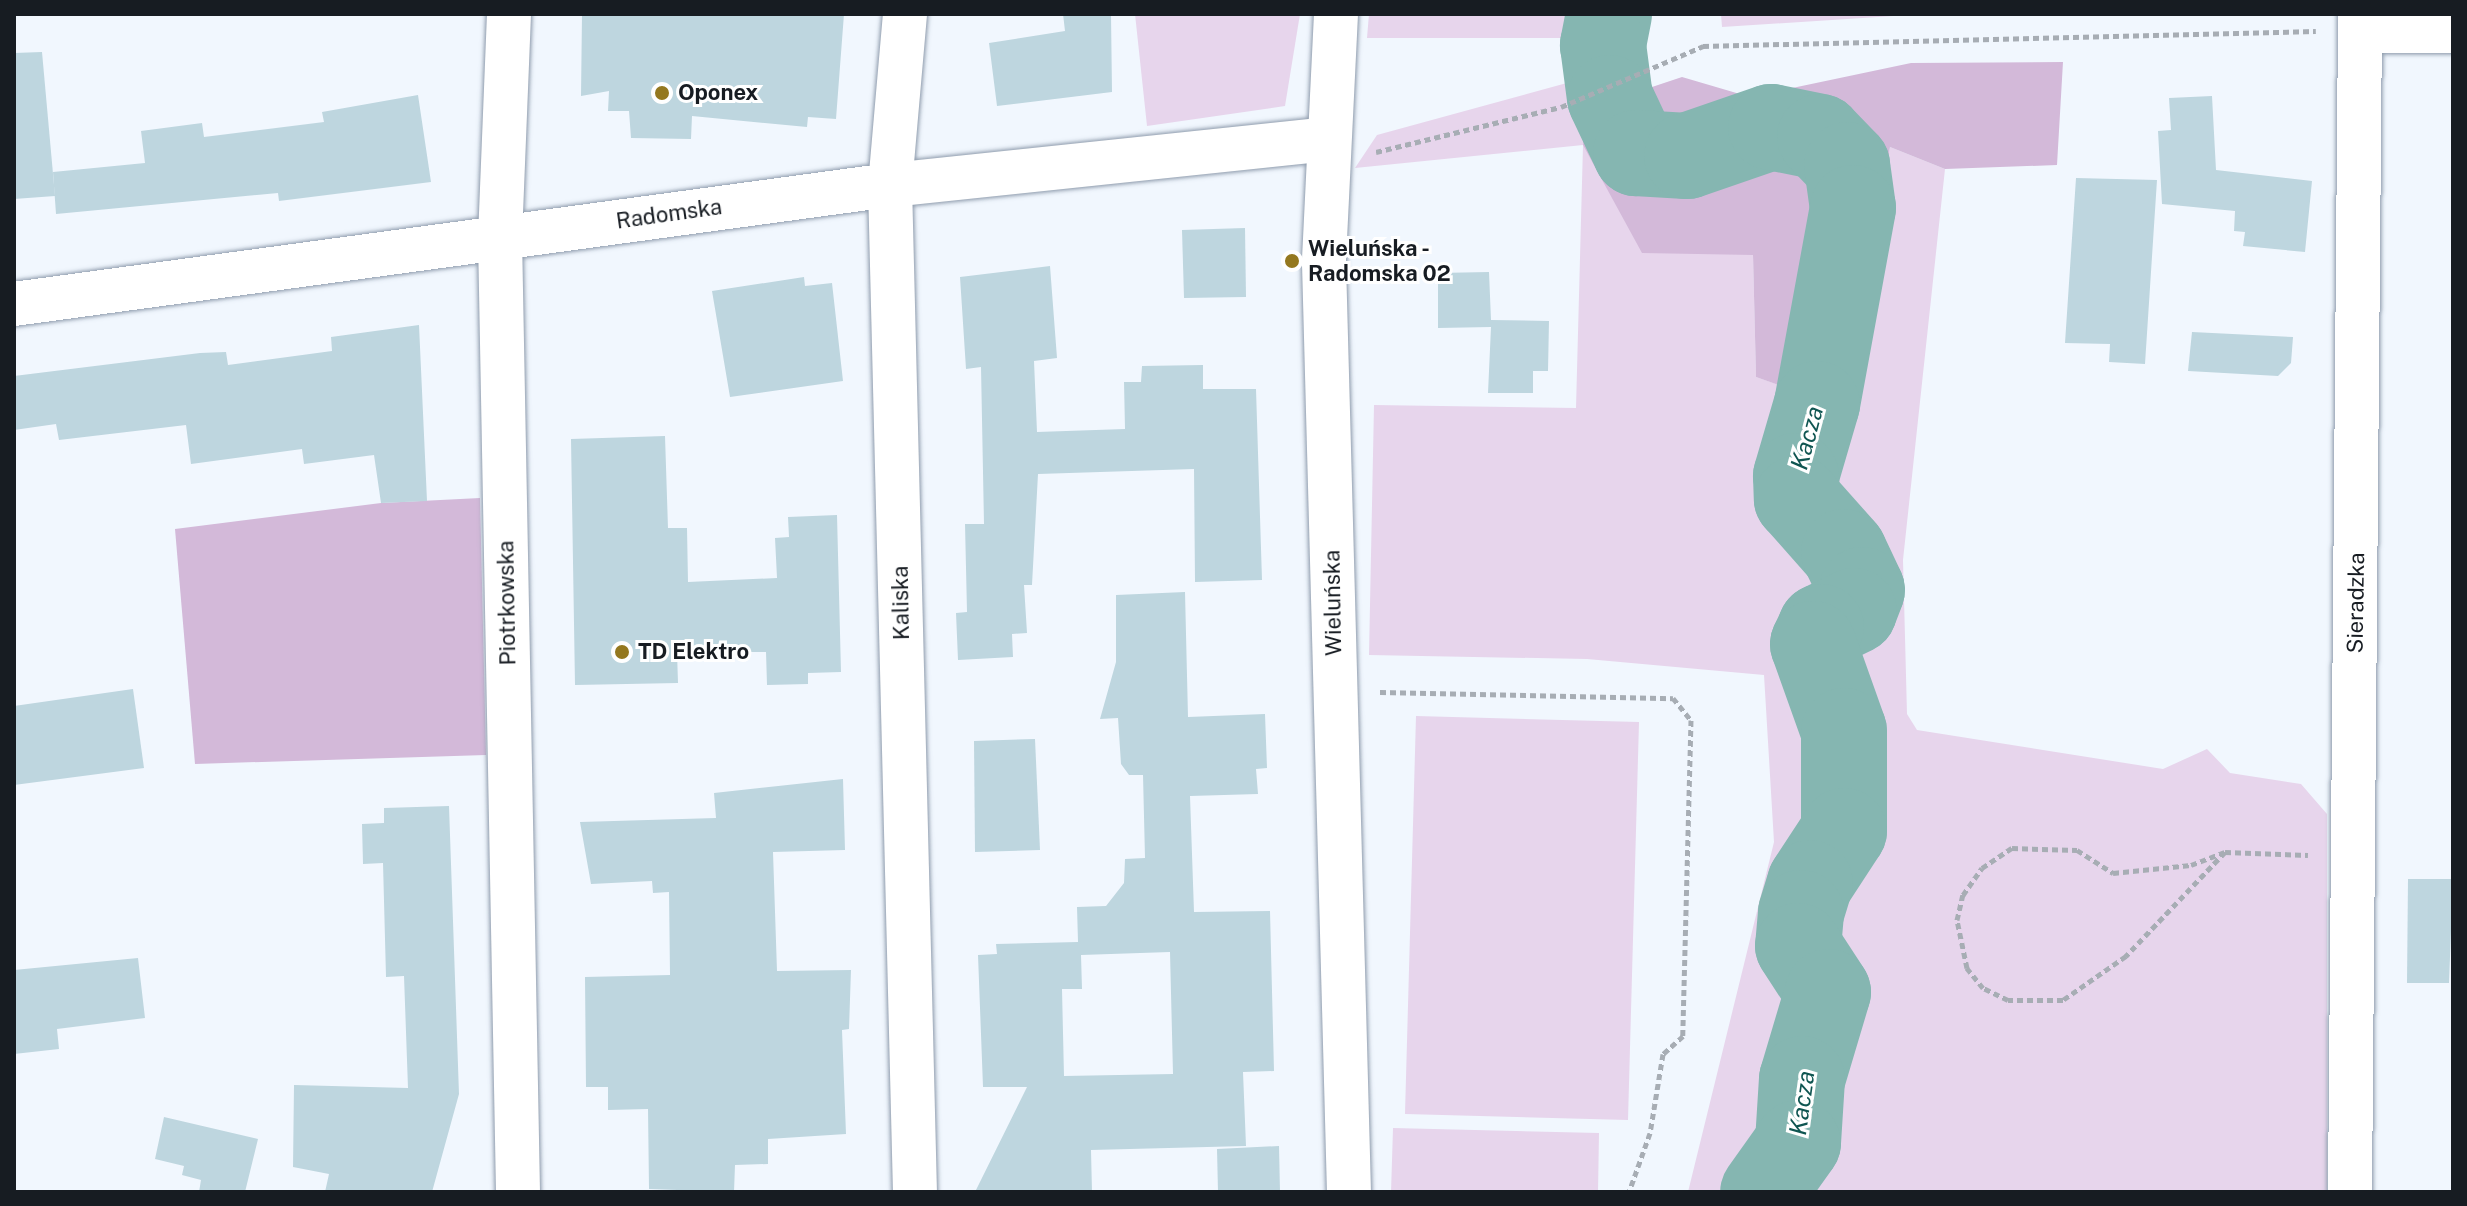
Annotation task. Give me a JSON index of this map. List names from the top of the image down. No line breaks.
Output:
{"streets":{"street":["Radomska","Piotrkowska","Kaliska","Wieluńska","Sieradzka"]},"crossings":[["Radomska","Piotrkowska"],["Radomska","Kaliska"],["Radomska","Wieluńska"]],"water":["Kacza"],"places":["Oponex","Wieluńska - Radomska 02","TD Elektro"]}
